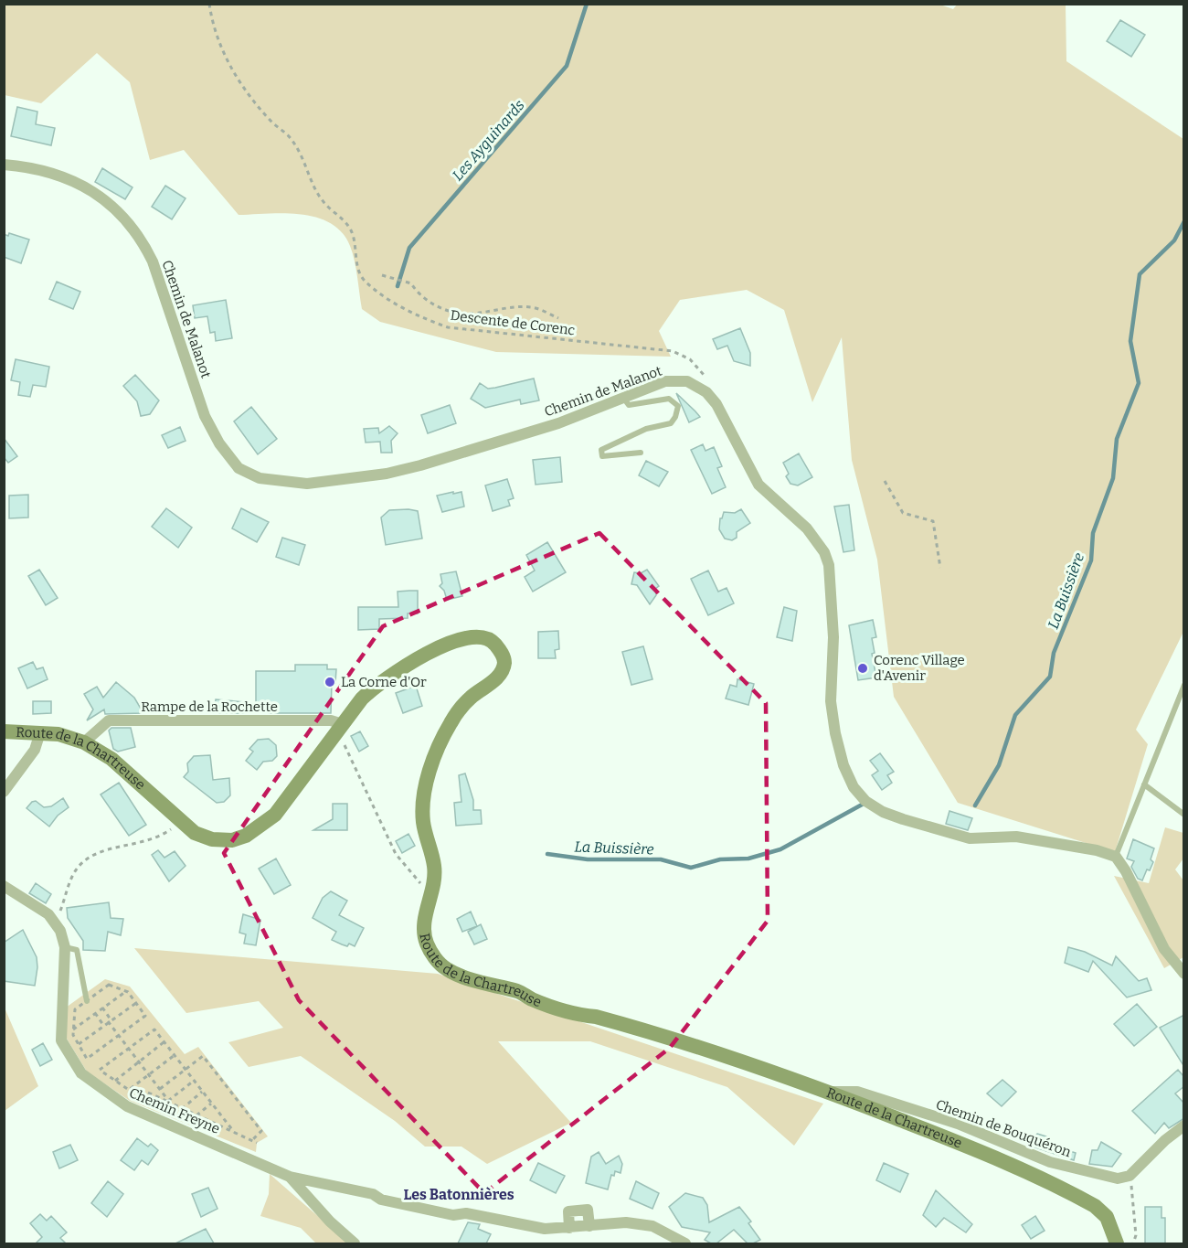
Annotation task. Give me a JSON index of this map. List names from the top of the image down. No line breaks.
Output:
{"streets":{"main road":["Route de la Chartreuse"],"street":["Chemin de Malanot","Rampe de la Rochette","Chemin Freyne","Chemin de Bouquéron"],"path":["Descente de Corenc"]},"crossings":[["Chemin de Malanot","Descente de Corenc"],["Rampe de la Rochette","Route de la Chartreuse"],["Route de la Chartreuse","Chemin de Bouquéron"]],"districts":["Les Batonnières"],"water":["Les Ayguinards","La Buissière"],"places":["Corenc Village d'Avenir","La Corne d'Or"]}
